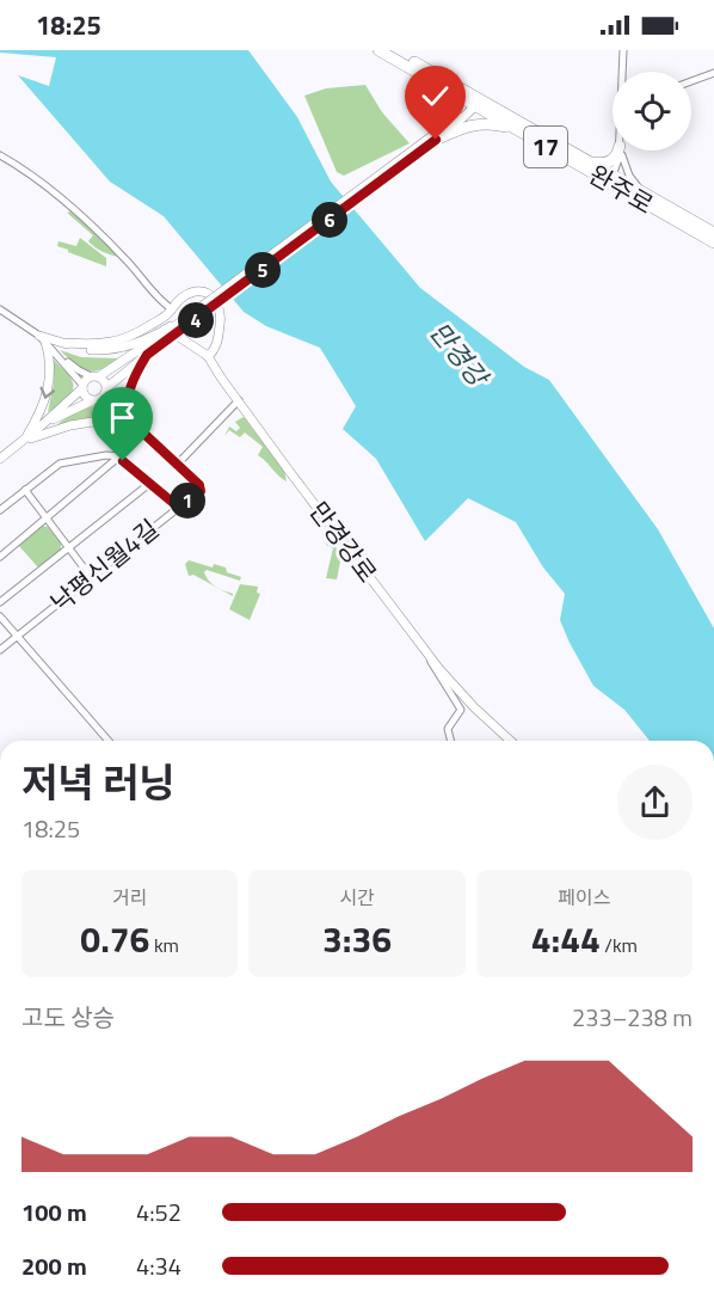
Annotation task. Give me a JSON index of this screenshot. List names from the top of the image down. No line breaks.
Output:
{"streets":{"main road":["17","완주로"],"street":["만경강로","낙평신월4길"]},"water":["만경강"],"page":{"status":"18:25","pins":["6","5","4","1"],"heading":["저녁 러닝","18:25"],"stats":[["거리","0.76 km"],["시간","3:36"],["페이스","4:44 /km"]],"chart":["고도 상승","233–238 m"],"list":[{"name":"100 m","note":"4:52"},{"name":"200 m","note":"4:34"}]}}
